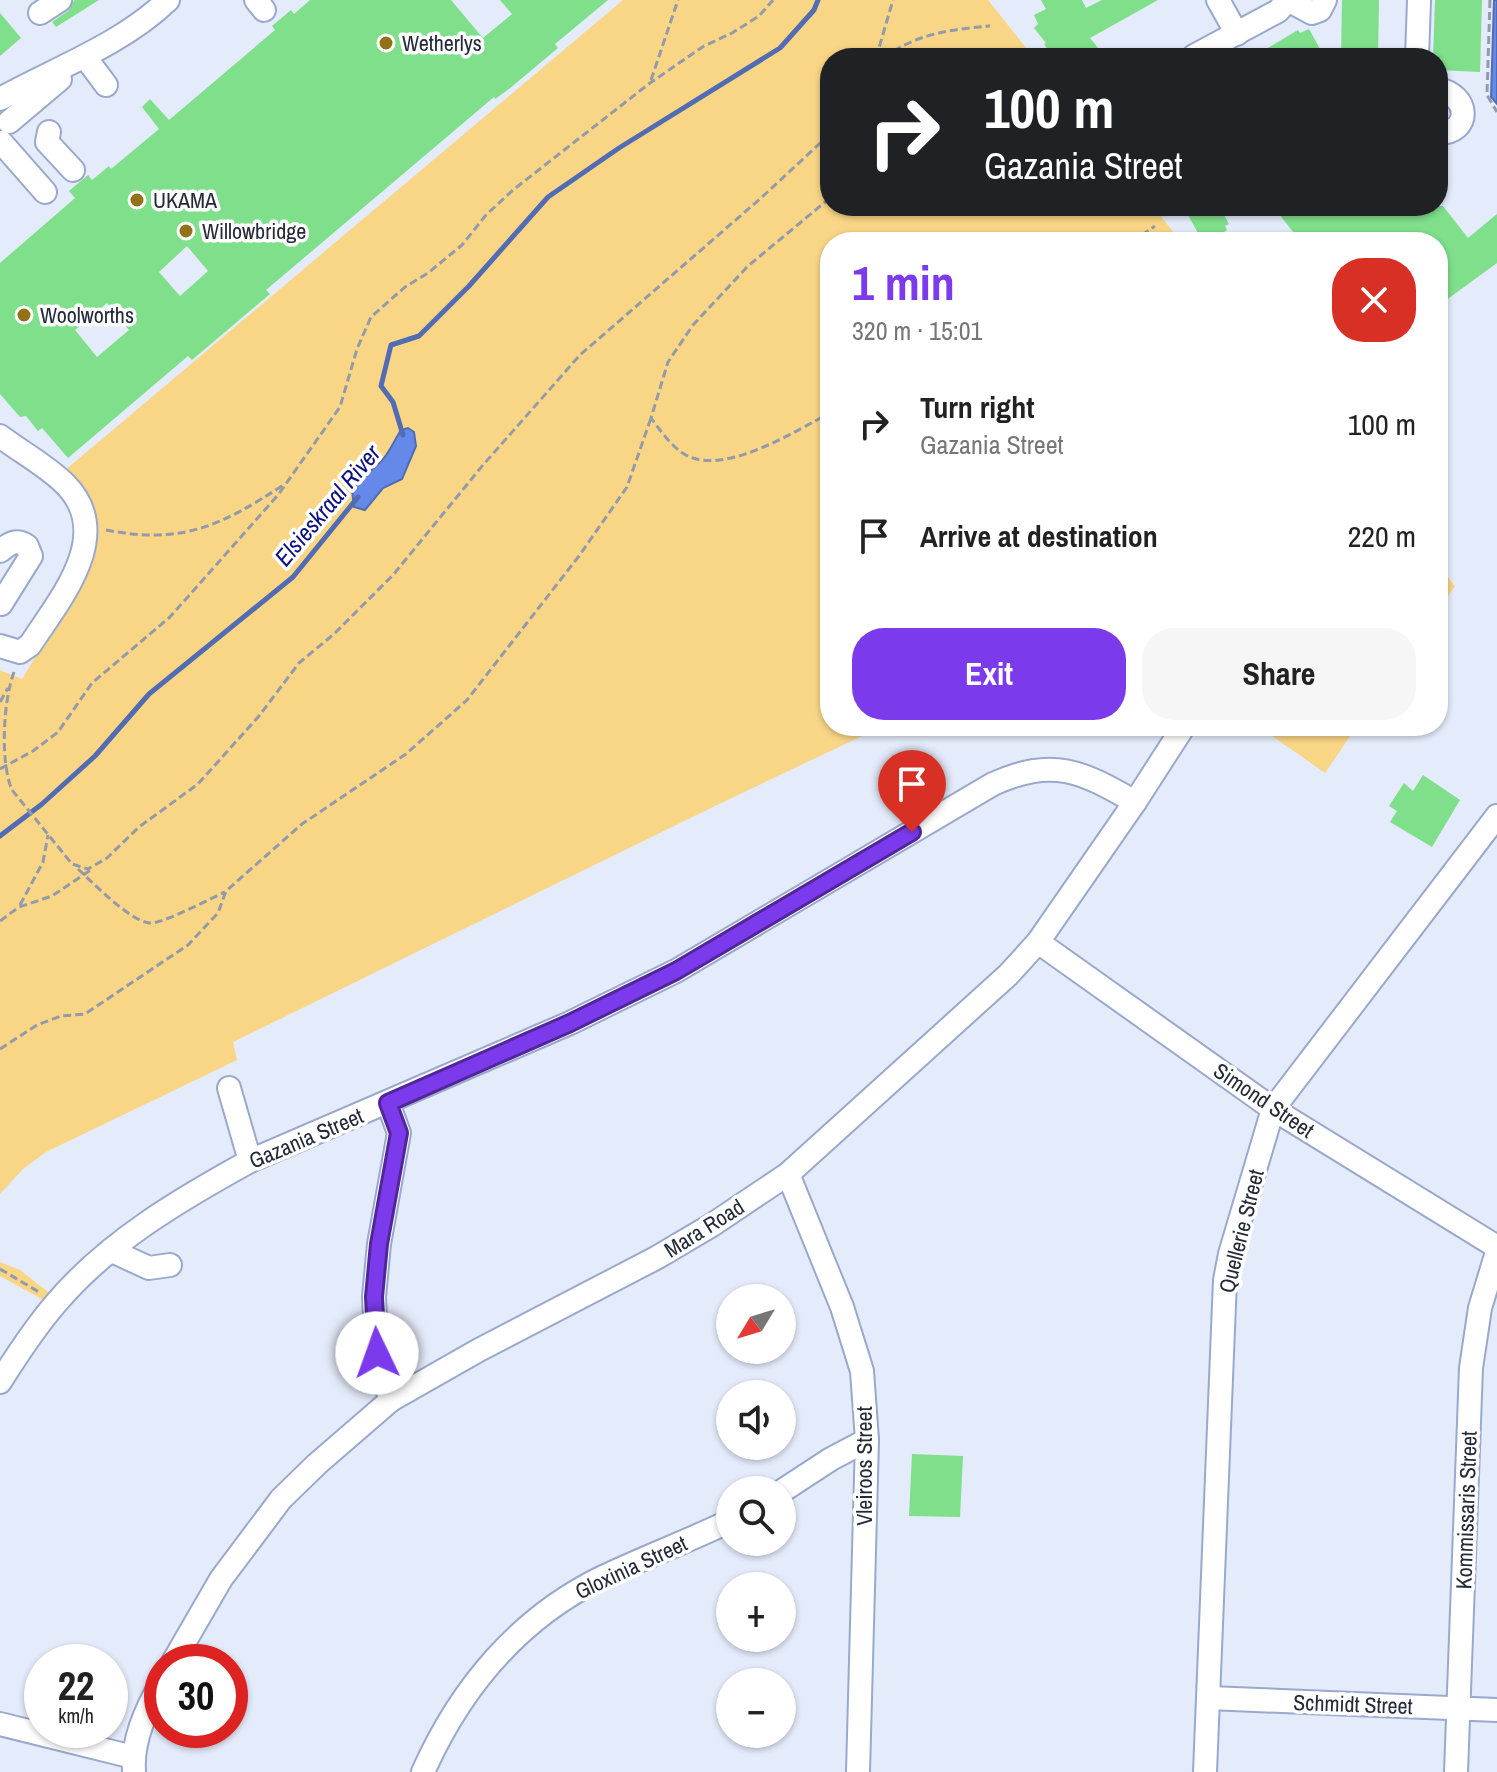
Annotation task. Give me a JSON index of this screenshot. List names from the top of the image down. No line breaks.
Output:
{"streets":{"street":["Simond Street","Gazania Street","Mara Road","Quellerie Street","Vleiroos Street","Kommissaris Street","Gloxinia Street","Schmidt Street"]},"crossings":[["Simond Street","Mara Road"],["Simond Street","Quellerie Street"],["Simond Street","Kommissaris Street"],["Gazania Street","Mara Road"],["Mara Road","Vleiroos Street"],["Quellerie Street","Schmidt Street"],["Kommissaris Street","Schmidt Street"]],"water":["Elsieskraal River"],"places":["Wetherlys","UKAMA","Willowbridge","Woolworths"],"north":"bottom left","page":{"turn":["100 m","Gazania Street"],"heading":["1 min","320 m · 15:01"],"list":[{"name":"Turn right","note":"Gazania Street","value":"100 m"},{"name":"Arrive at destination","value":"220 m"}],"buttons":["Exit","Share"],"map_buttons":["+","−"],"speed":"22 km/h","limit":"30"}}
